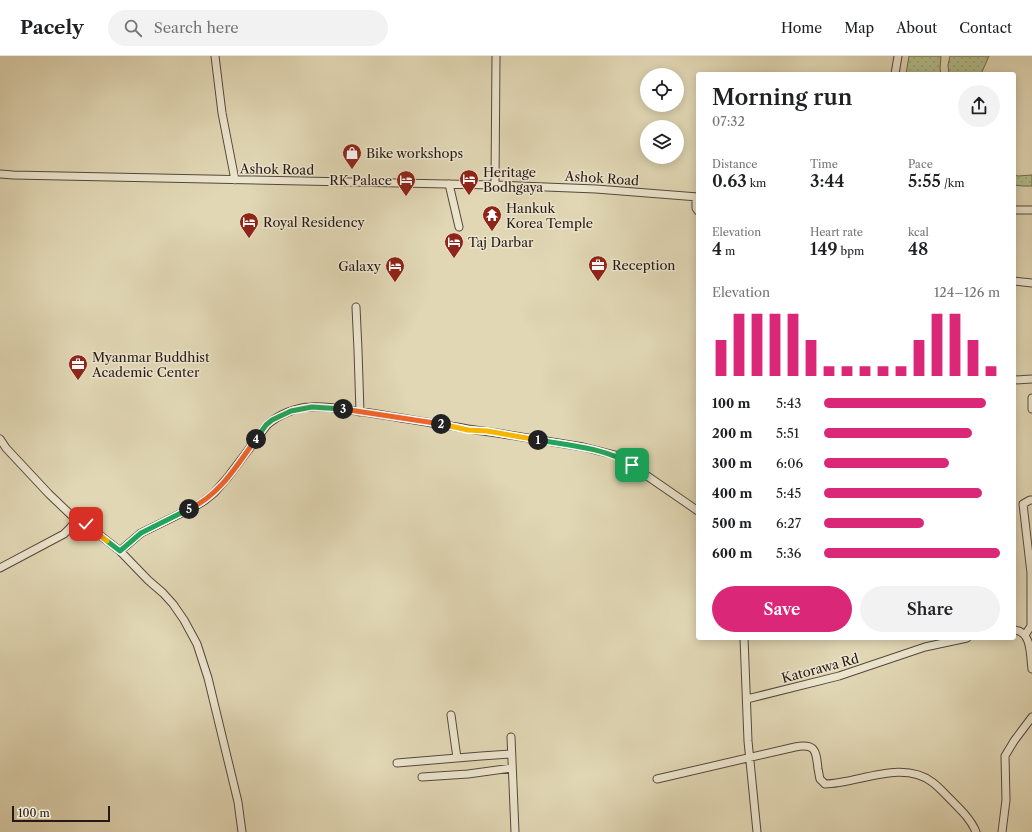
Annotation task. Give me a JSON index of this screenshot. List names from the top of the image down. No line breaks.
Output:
{"streets":{"street":["Ashok Road","Katorawa Rd"]},"places":{"shop":["Bike workshops"],"hotel":["Heritage Bodhgaya","RK Palace","Royal Residency","Taj Darbar","Galaxy"],"temple":["Hankuk Korea Temple"],"office":["Reception","Myanmar Buddhist Academic Center"]},"scale_bar":"100 m","page":{"header":"Pacely","search":"Search here","nav":["Home","Map","About","Contact"],"heading":["Morning run","07:32"],"stats":[["Distance","0.63 km"],["Time","3:44"],["Pace","5:55 /km"],["Elevation","4 m"],["Heart rate","149 bpm"],["kcal","48"]],"chart":["Elevation","124–126 m"],"list":[{"name":"100 m","note":"5:43"},{"name":"200 m","note":"5:51"},{"name":"300 m","note":"6:06"},{"name":"400 m","note":"5:45"},{"name":"500 m","note":"6:27"},{"name":"600 m","note":"5:36"}],"pins":["3","2","4","1","5"],"buttons":["Save","Share"],"scale":"100 m"}}
